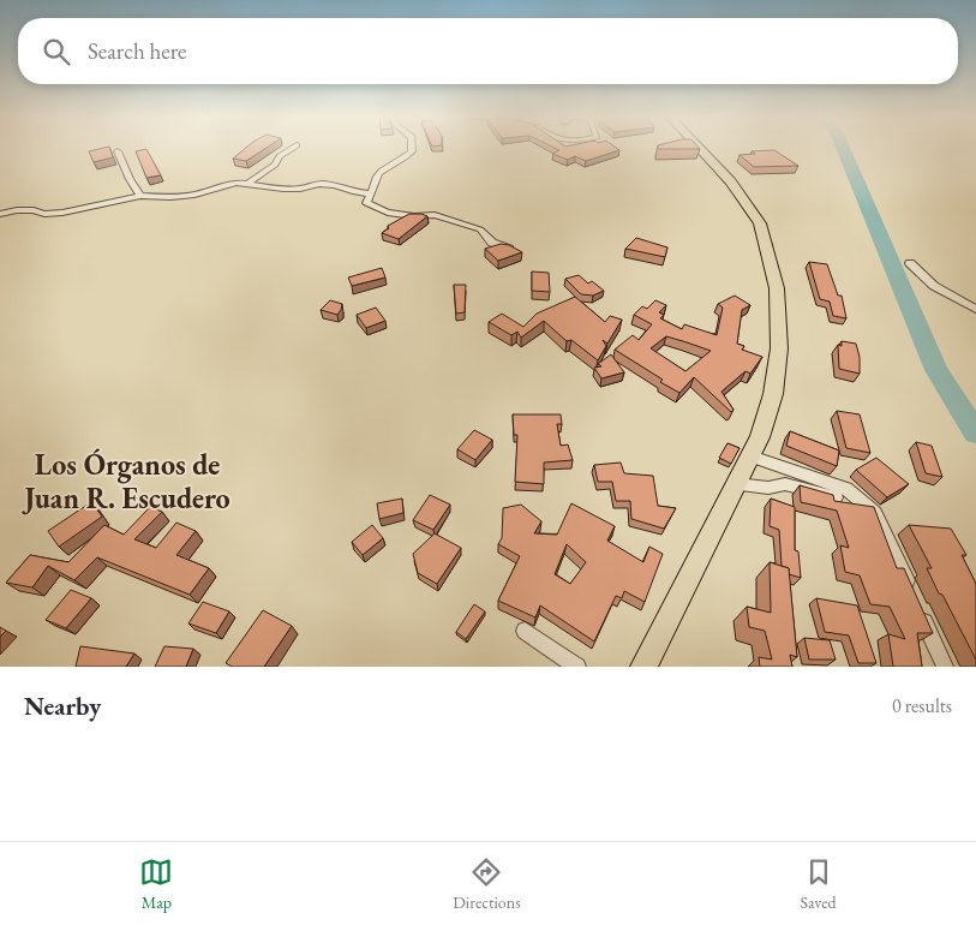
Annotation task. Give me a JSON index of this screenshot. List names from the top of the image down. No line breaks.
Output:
{"districts":["Los Órganos de Juan R. Escudero"],"page":{"search":"Search here","heading":["Nearby","0 results"],"nav":["Map","Directions","Saved"]}}
